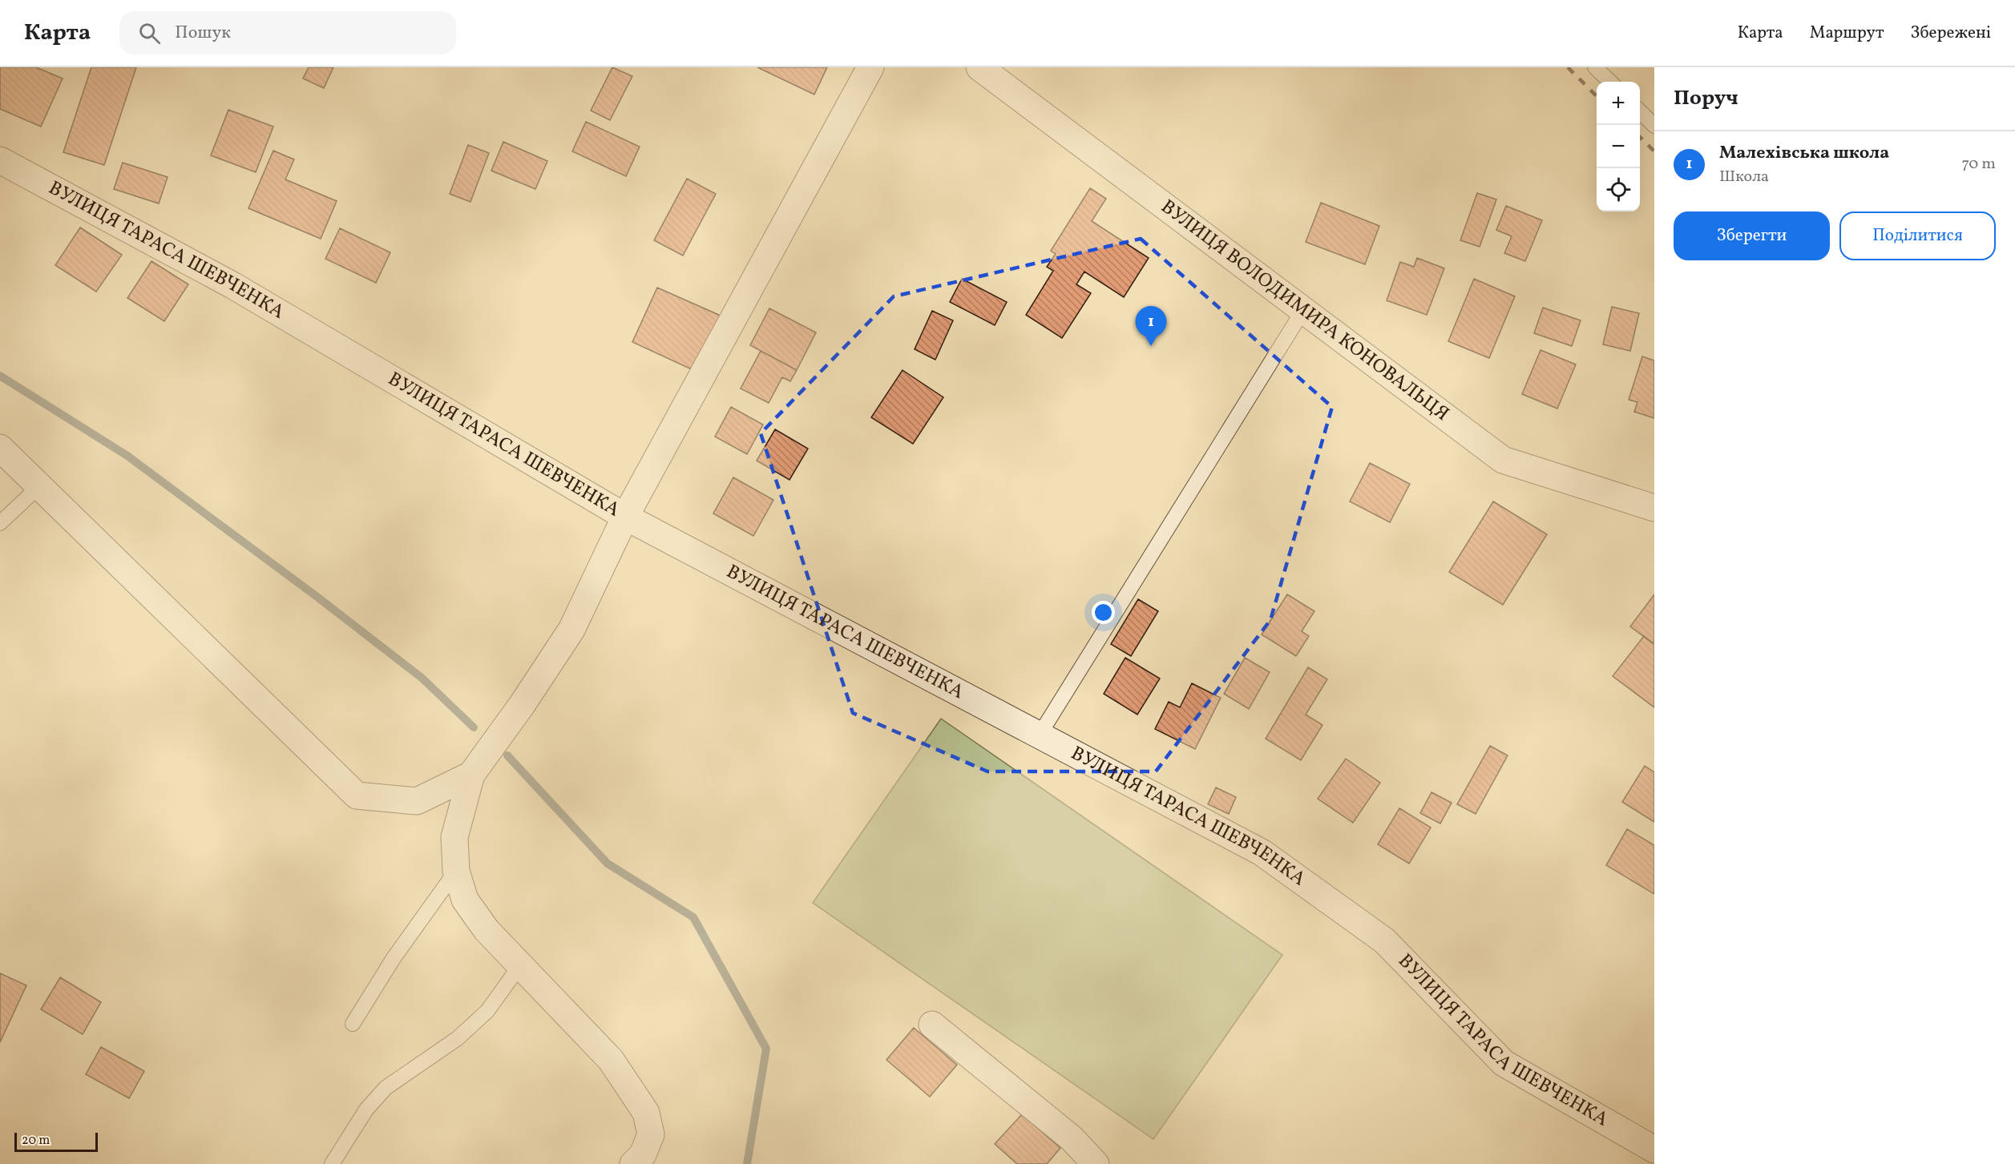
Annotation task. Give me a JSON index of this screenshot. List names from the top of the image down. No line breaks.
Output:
{"streets":{"street":["ВУЛИЦЯ ТАРАСА ШЕВЧЕНКА","ВУЛИЦЯ ВОЛОДИМИРА КОНОВАЛЬЦЯ"]},"scale_bar":"20 m","page":{"header":"Карта","search":"Пошук","nav":["Карта","Маршрут","Збережені"],"heading":"Поруч","map_buttons":["+","−"],"list":[{"mark":"1","name":"Малехівська школа","note":"Школа","value":"70 m"}],"buttons":["Зберегти","Поділитися"],"pins":"1","scale":"20 m"}}
